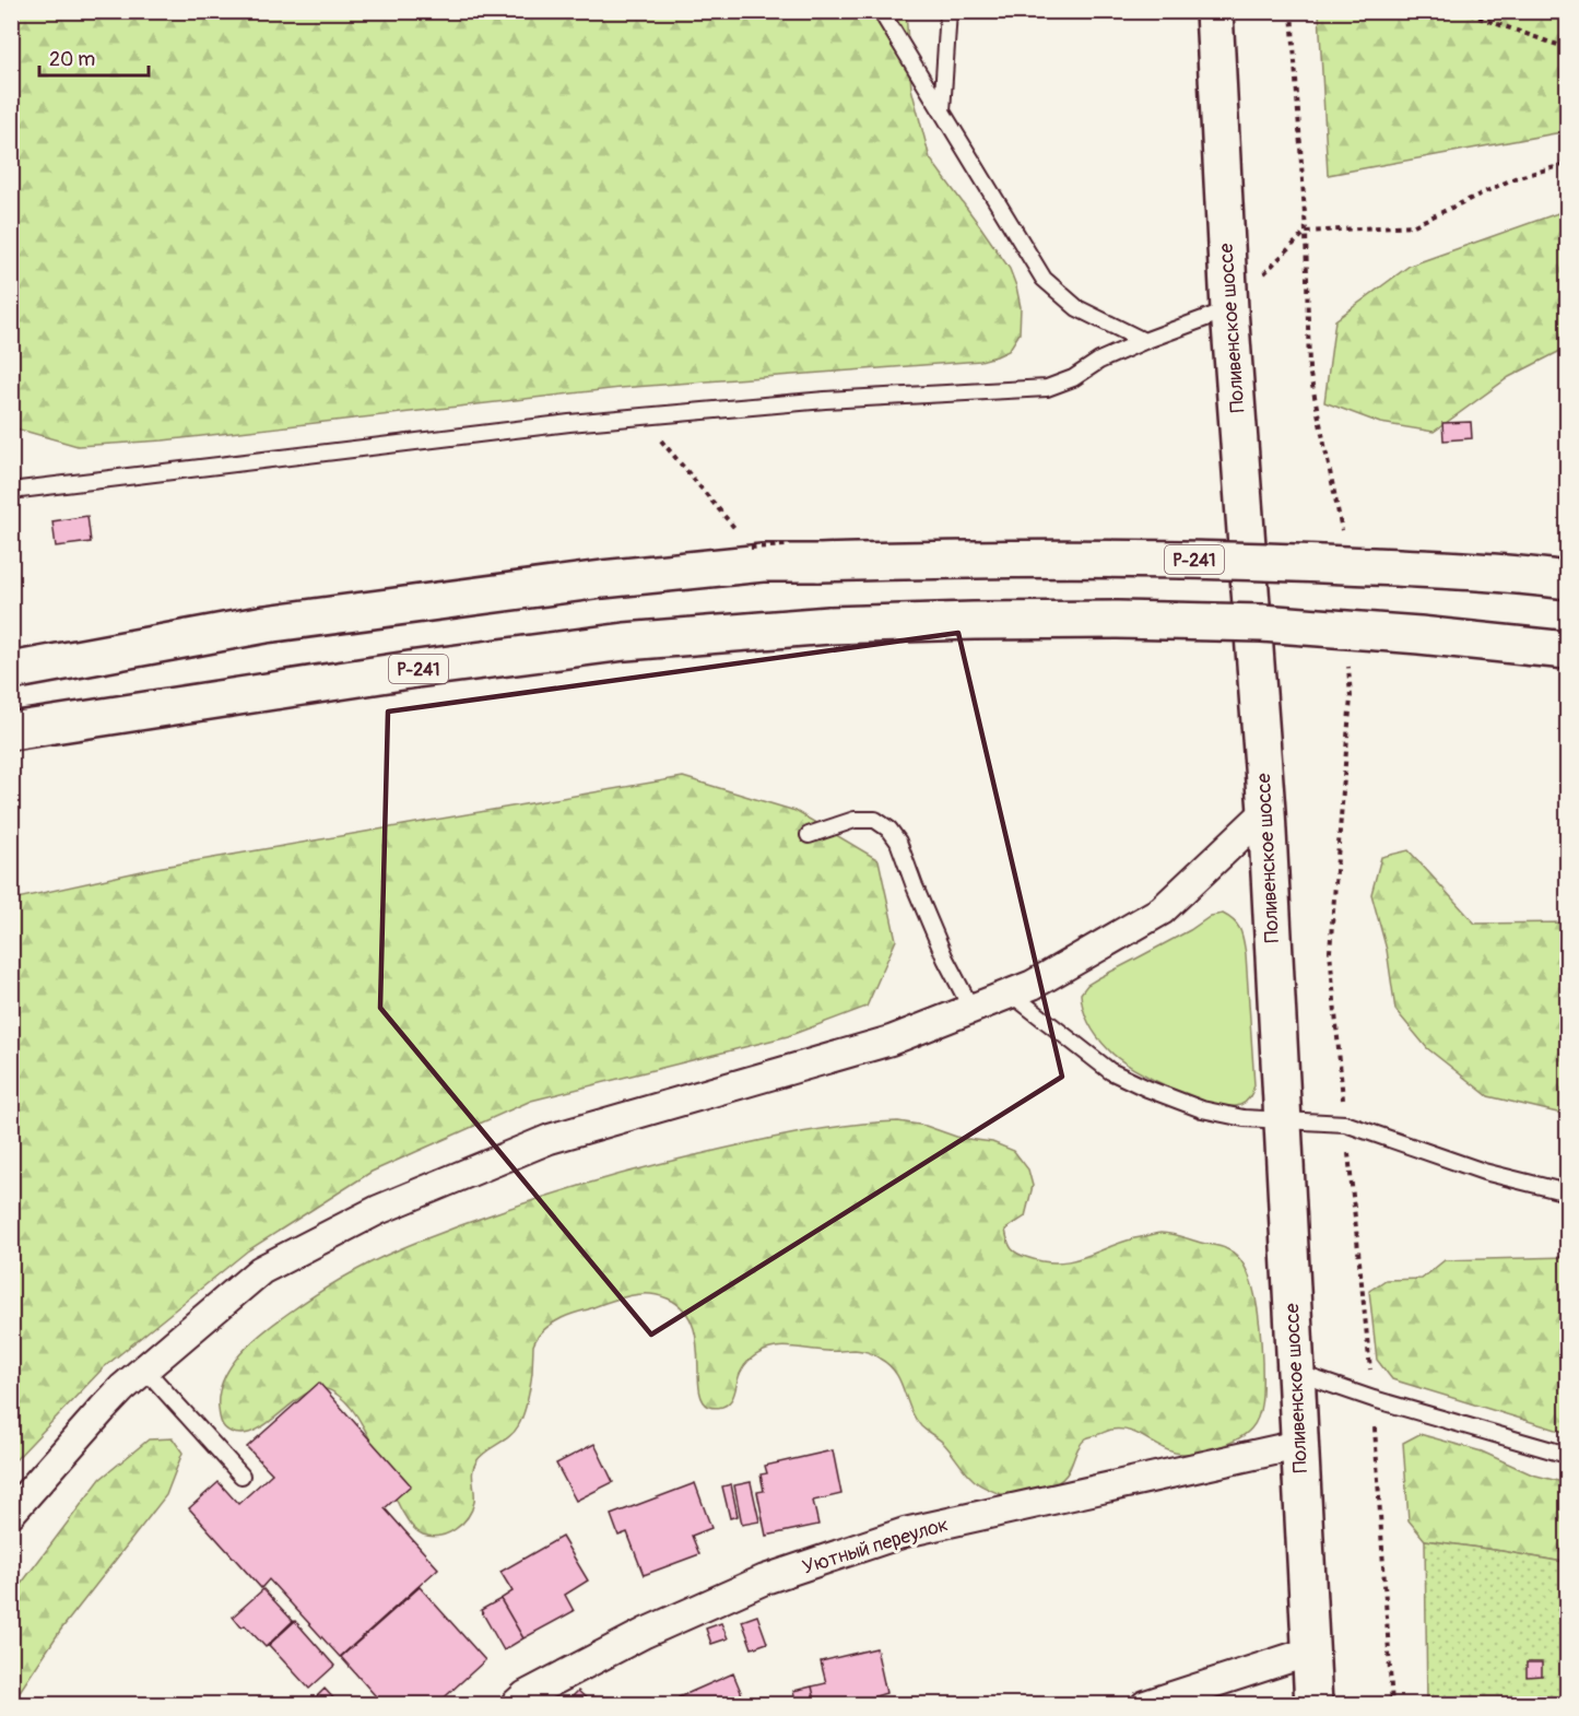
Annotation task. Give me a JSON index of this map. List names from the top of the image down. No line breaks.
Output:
{"streets":{"main road":["Поливенское шоссе","Р-241"],"street":["Уютный переулок"]},"crossings":[["Поливенское шоссе","Уютный переулок"]],"scale_bar":"20 m"}
